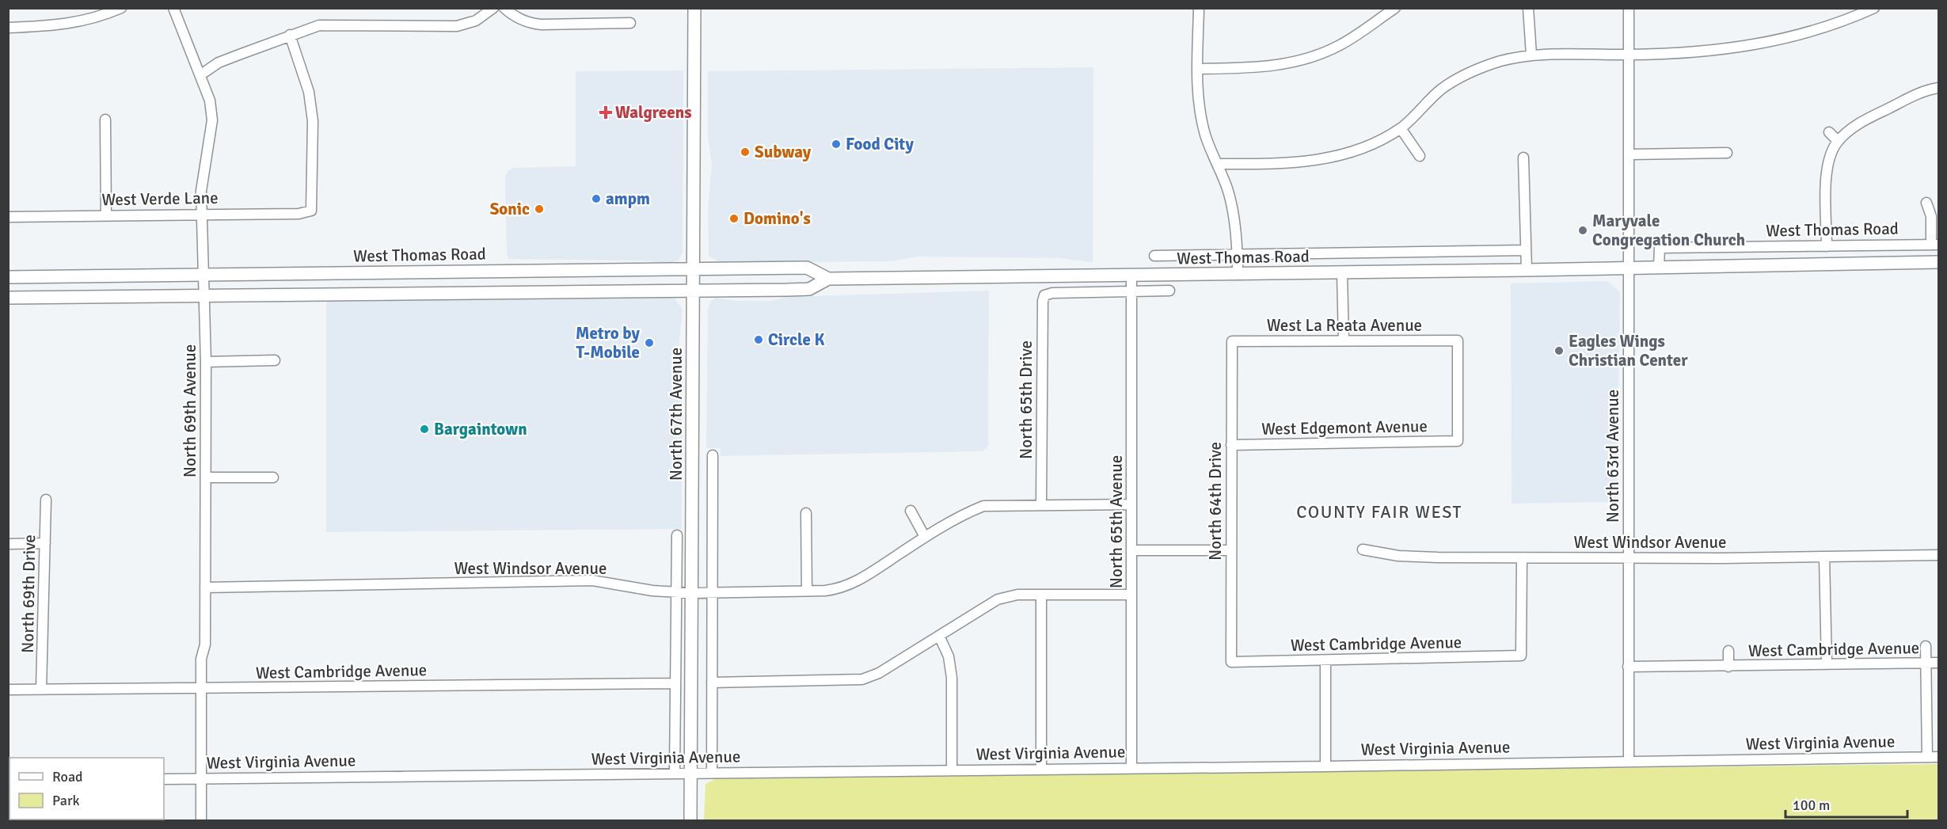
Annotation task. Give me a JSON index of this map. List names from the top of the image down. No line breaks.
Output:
{"streets":{"main road":["West Thomas Road","North 67th Avenue"],"street":["West Verde Lane","West La Reata Avenue","North 65th Drive","North 69th Avenue","West Edgemont Avenue","North 63rd Avenue","North 64th Drive","North 65th Avenue","West Windsor Avenue","North 69th Drive","West Cambridge Avenue","West Virginia Avenue"]},"crossings":[["West Verde Lane","North 69th Avenue"],["West Thomas Road","North 65th Drive"],["West Thomas Road","North 69th Avenue"],["West Thomas Road","North 67th Avenue"],["West Thomas Road","North 63rd Avenue"],["West Thomas Road","North 65th Avenue"],["West La Reata Avenue","West Edgemont Avenue"],["West La Reata Avenue","North 64th Drive"],["North 65th Drive","West Windsor Avenue"],["North 69th Avenue","West Windsor Avenue"],["North 69th Avenue","West Cambridge Avenue"],["North 69th Avenue","West Virginia Avenue"],["North 67th Avenue","West Windsor Avenue"],["North 67th Avenue","West Virginia Avenue"],["West Edgemont Avenue","North 64th Drive"],["North 63rd Avenue","West Windsor Avenue"],["North 63rd Avenue","West Cambridge Avenue"],["North 63rd Avenue","West Virginia Avenue"],["North 64th Drive","West Cambridge Avenue"],["North 65th Avenue","West Windsor Avenue"],["North 65th Avenue","West Virginia Avenue"],["West Windsor Avenue","West Cambridge Avenue"],["North 69th Drive","West Cambridge Avenue"]],"districts":["COUNTY FAIR WEST"],"places":{"health":["Walgreens"],"other":["Food City","Subway","ampm","Sonic","Domino's","Maryvale Congregation Church","Circle K","Metro by T-Mobile","Eagles Wings Christian Center","Bargaintown"]},"legend":["Road","Park"],"scale_bar":"100 m"}
